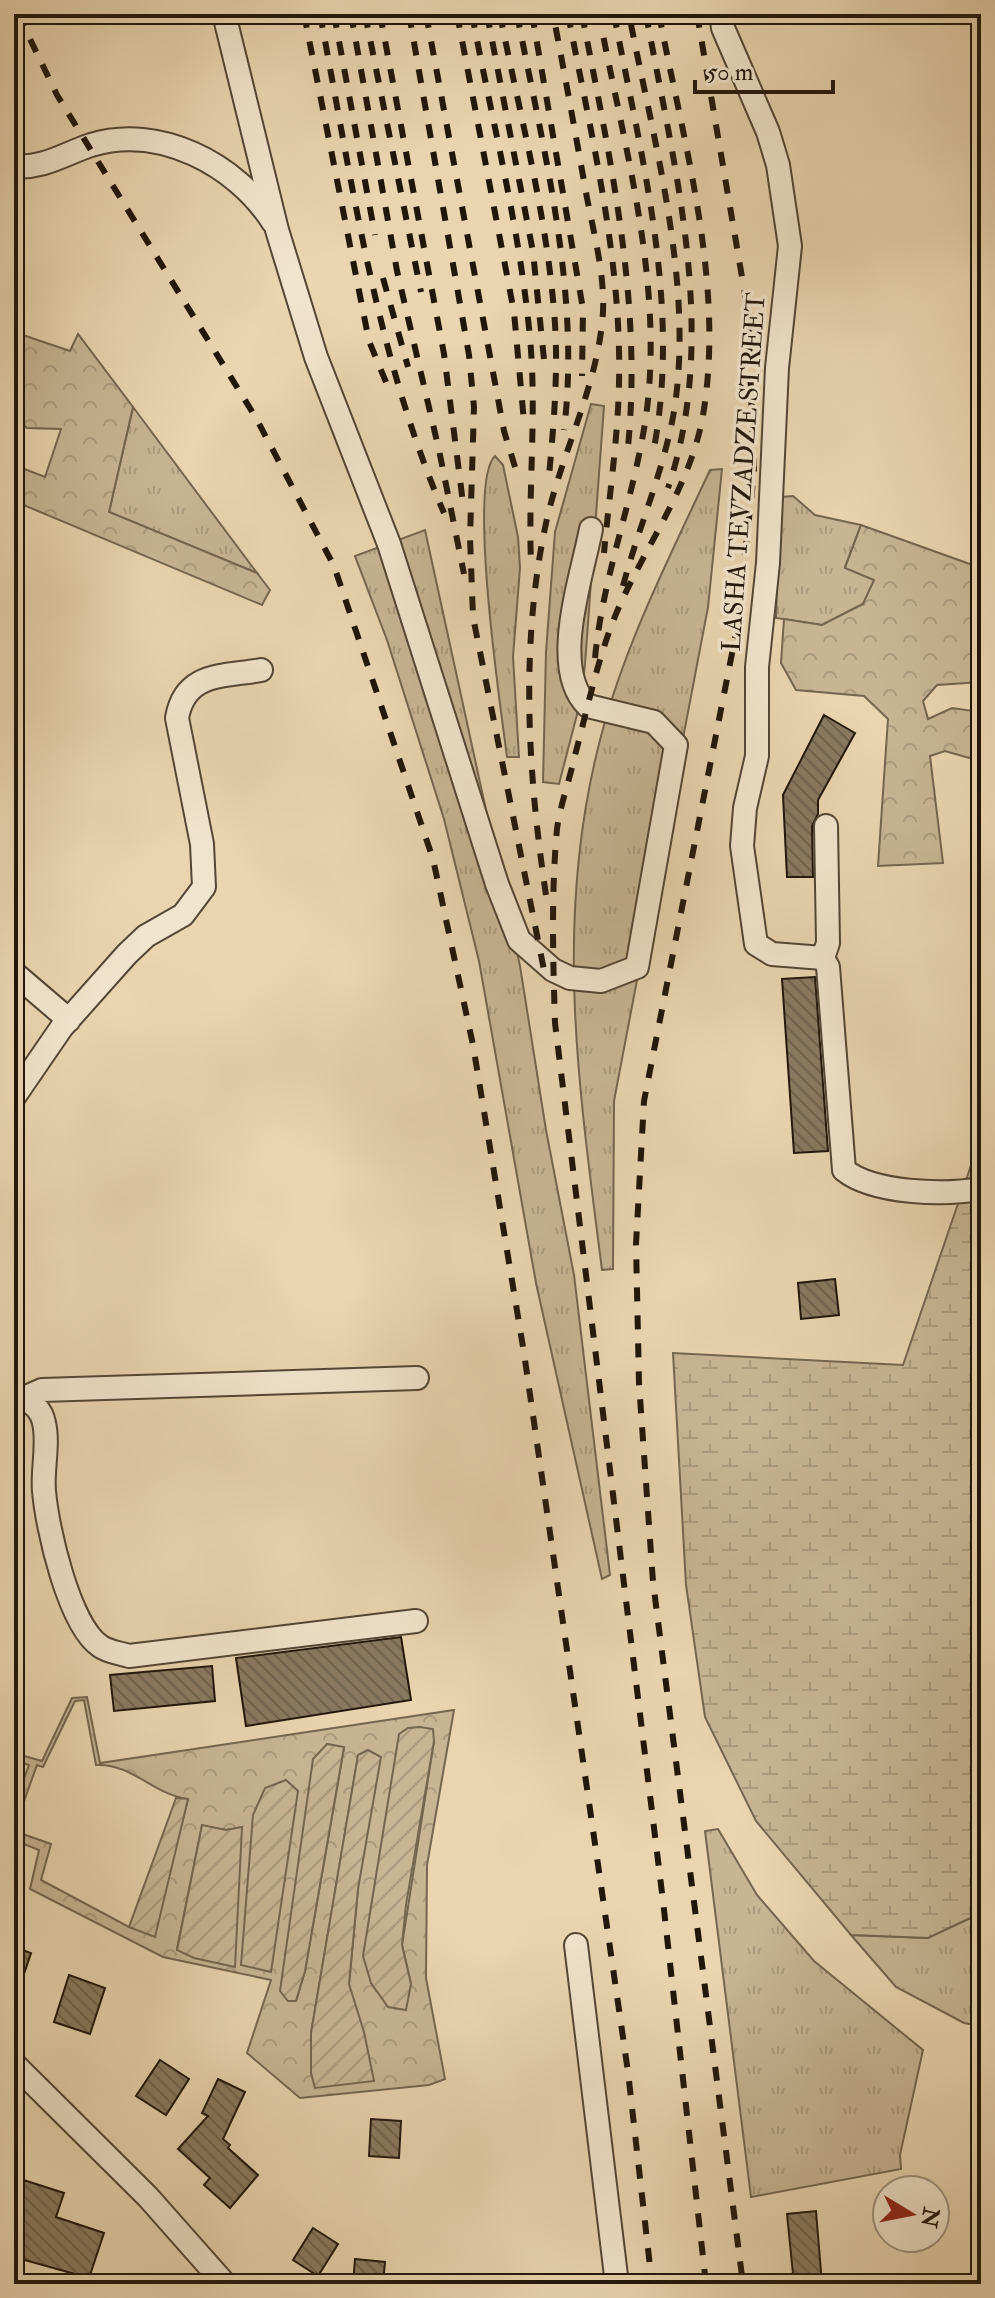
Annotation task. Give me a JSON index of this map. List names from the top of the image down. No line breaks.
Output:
{"streets":{"street":["LASHA TEVZADZE STREET"]},"scale_bar":"50 m","north":"right"}
